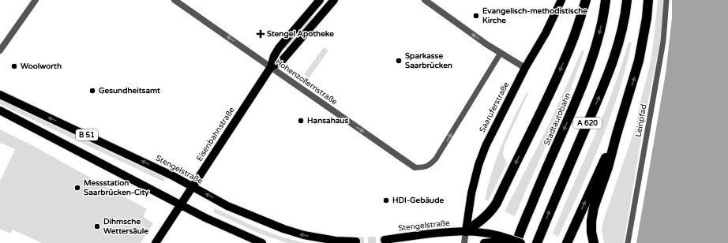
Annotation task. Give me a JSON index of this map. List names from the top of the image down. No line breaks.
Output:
{"streets":{"highway":["Stadtautobahn","A 620"],"main road":["Saaruferstraße","Eisenbahnstraße","B 51","Stengelstraße"],"street":["Hohenzollernstraße"],"lane":["Leinpfad"]},"crossings":[["Hohenzollernstraße","Eisenbahnstraße"],["Saaruferstraße","Stengelstraße"],["Stadtautobahn","Stengelstraße"],["Eisenbahnstraße","B 51"],["Eisenbahnstraße","Stengelstraße"]],"places":{"other":["Evangelisch-methodistische Kirche","Sparkasse Saarbrücken","Woolworth","Gesundheitsamt","Hansahaus","Messstation Saarbrücken-City","HDI-Gebäude","Dihmsche Wettersäule"],"health":["Stengel Apotheke"]}}
